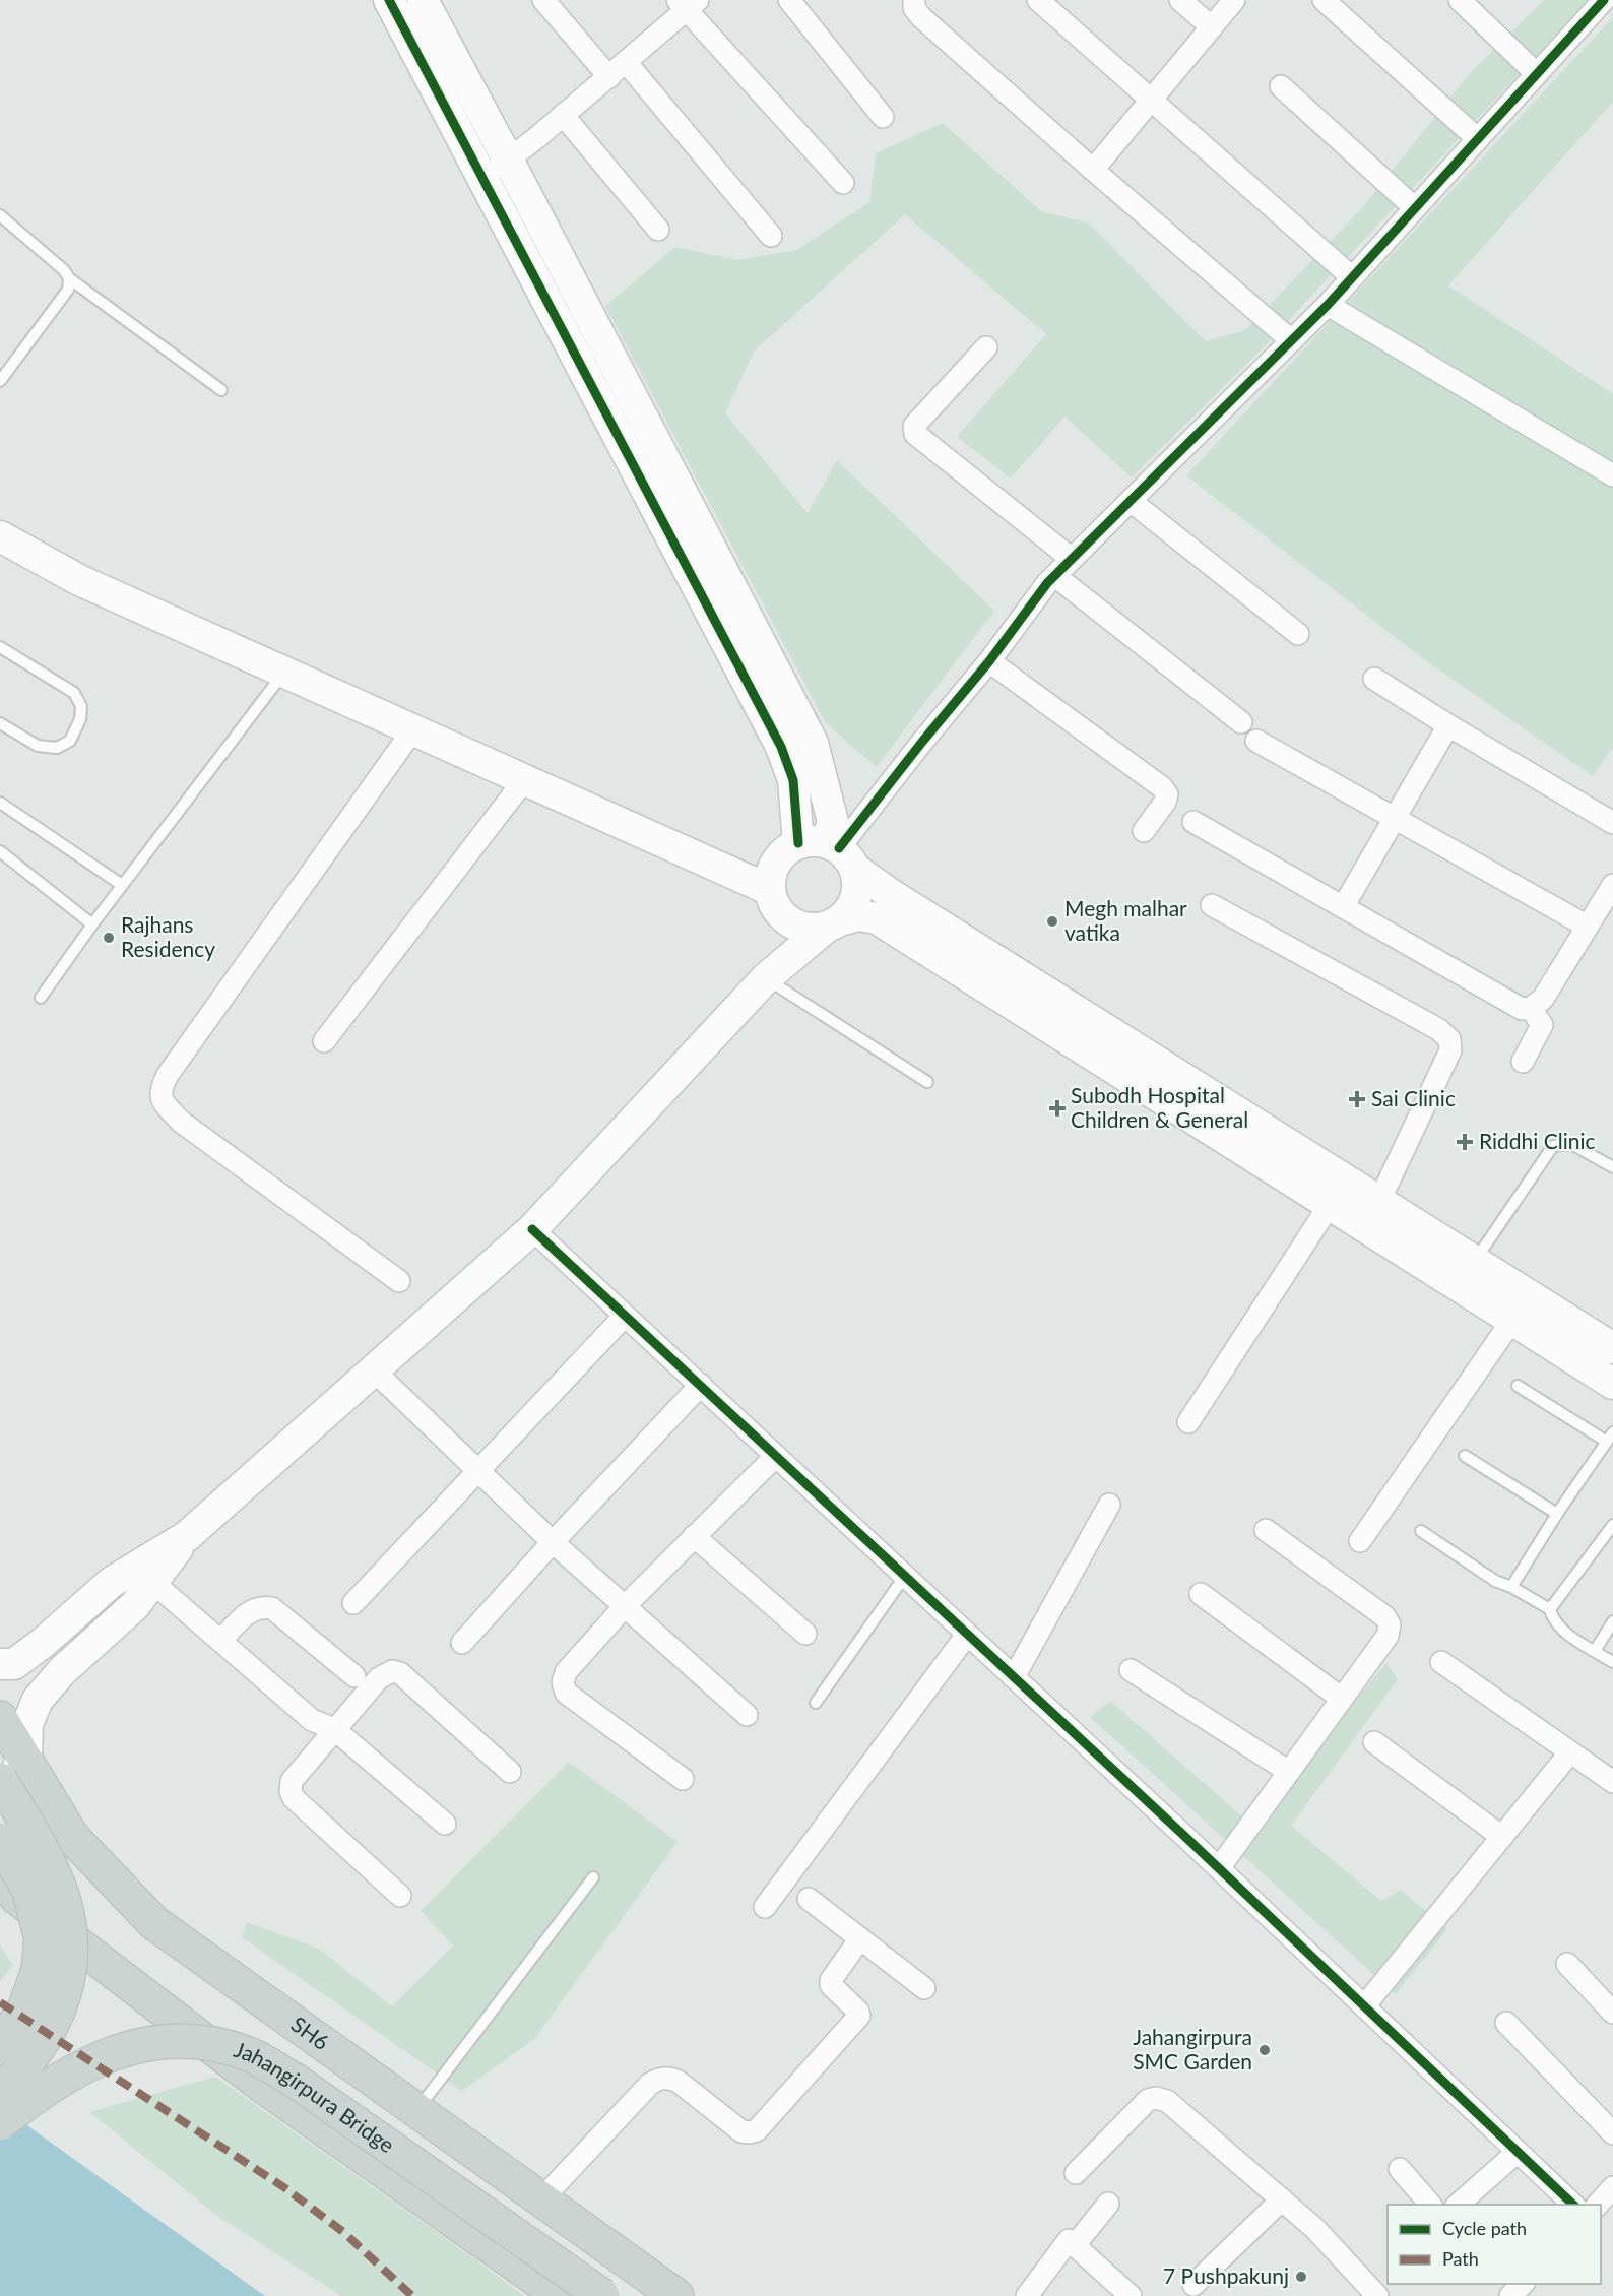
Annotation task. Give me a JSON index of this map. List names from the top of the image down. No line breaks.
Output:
{"streets":{"main road":["SH6","Jahangirpura Bridge"]},"places":{"other":["Megh malhar vatika","Rajhans Residency","Jahangirpura SMC Garden","7 Pushpakunj"],"health":["Sai Clinic","Subodh Hospital Children & General","Riddhi Clinic"]},"legend":["Cycle path","Path"]}
